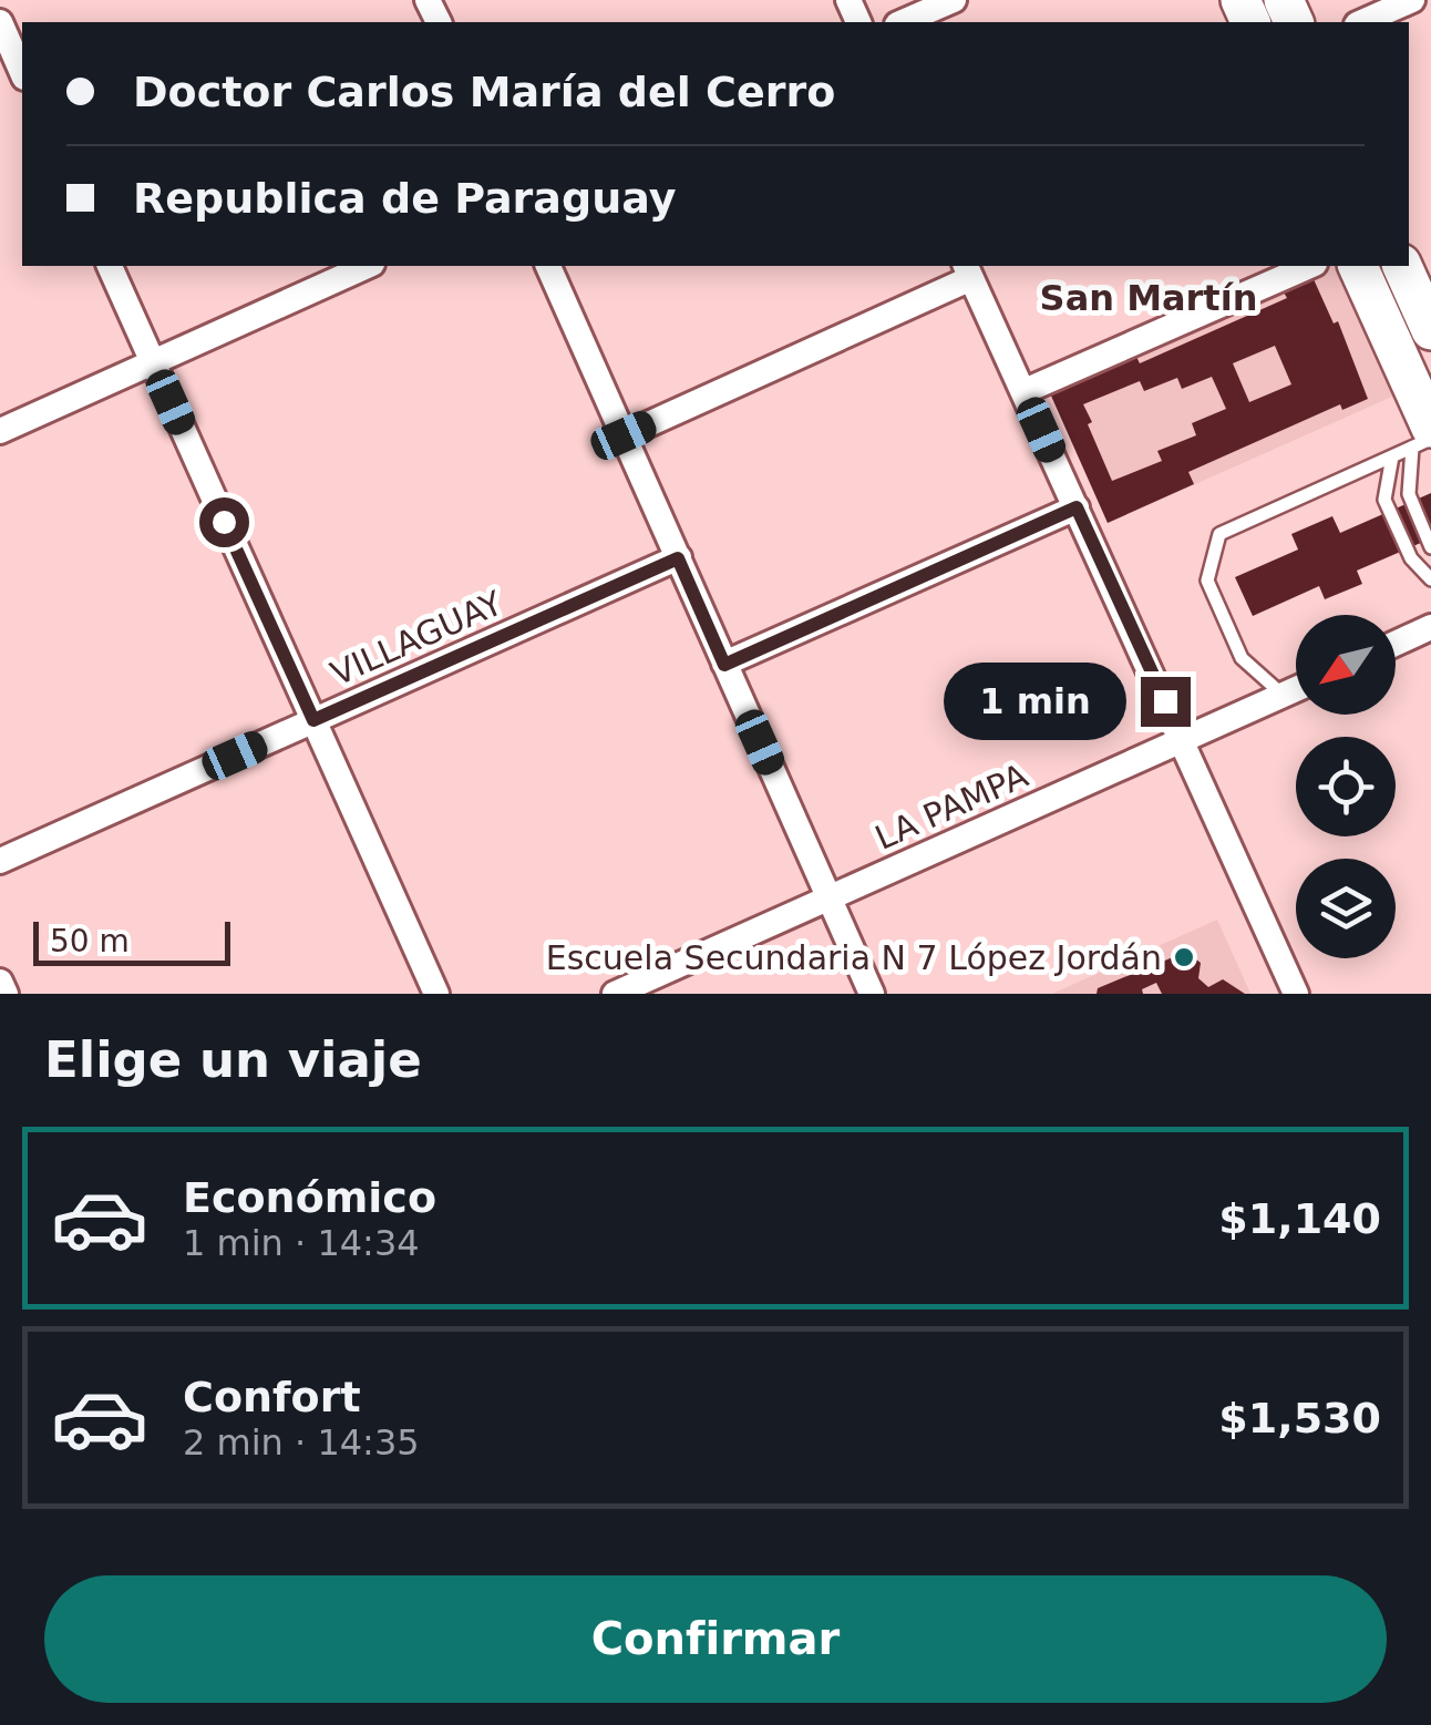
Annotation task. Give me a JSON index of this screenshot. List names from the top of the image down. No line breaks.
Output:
{"streets":{"street":["VILLAGUAY","LA PAMPA"]},"districts":["San Martín"],"places":["Escuela Secundaria N 7 López Jordán"],"scale_bar":"50 m","north":"bottom left","page":{"banner":["Doctor Carlos María del Cerro","Republica de Paraguay"],"bubble":"1 min","scale":"50 m","heading":"Elige un viaje","list":[{"name":"Económico","note":"1 min · 14:34","value":"$1,140"},{"name":"Confort","note":"2 min · 14:35","value":"$1,530"}],"buttons":"Confirmar"}}
